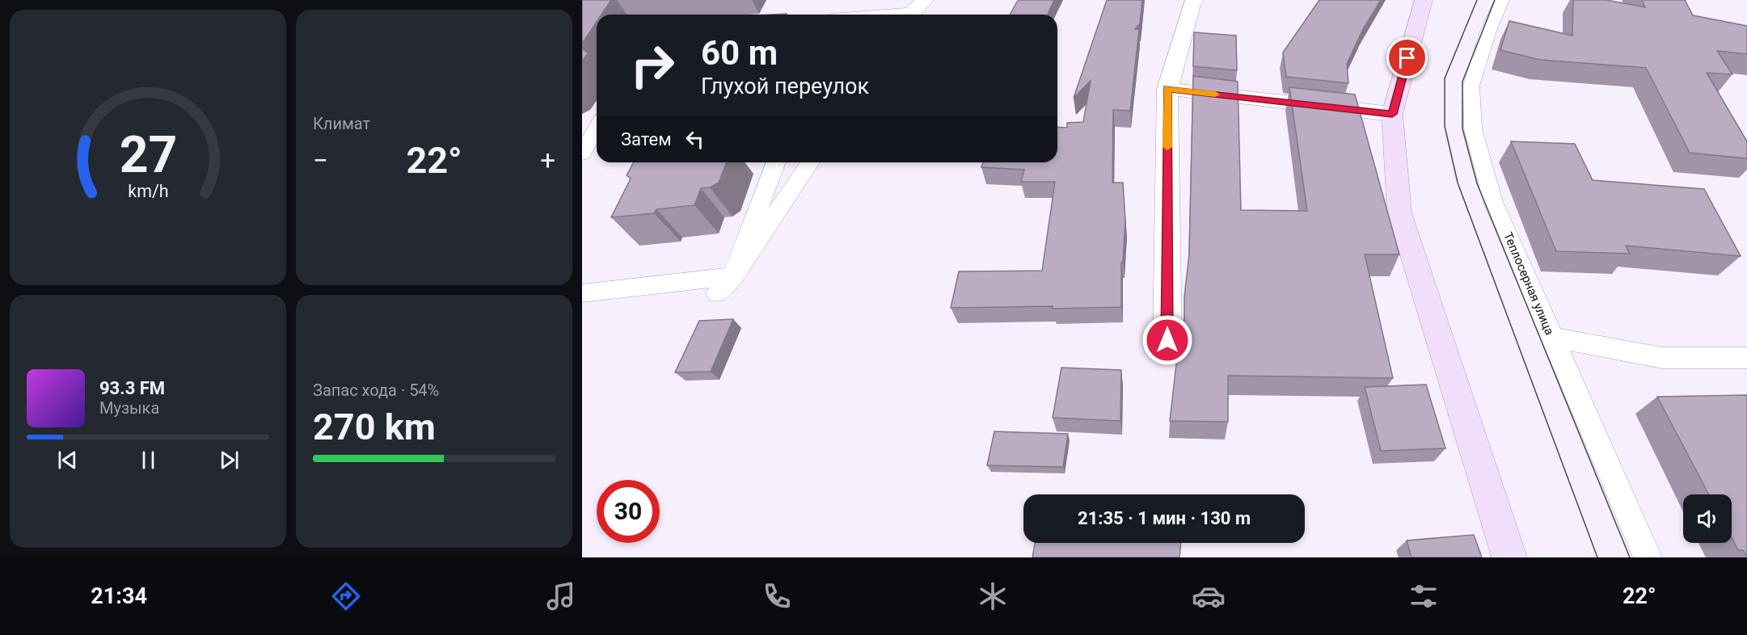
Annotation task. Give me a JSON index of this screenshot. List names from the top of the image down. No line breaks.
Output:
{"streets":{"lane":["Теплосерная улица"]},"page":{"tile":["Климат",["Запас хода · 54%","270 km"]],"turn":["60 m","Глухой переулок"],"then":"Затем","heat":["−","22°","+"],"song":["93.3 FM","Музыка"],"limit":"30","trip":"21:35 · 1 мин · 130 m","tabs":["21:34","22°"],"gauge":["27","km/h"]}}
